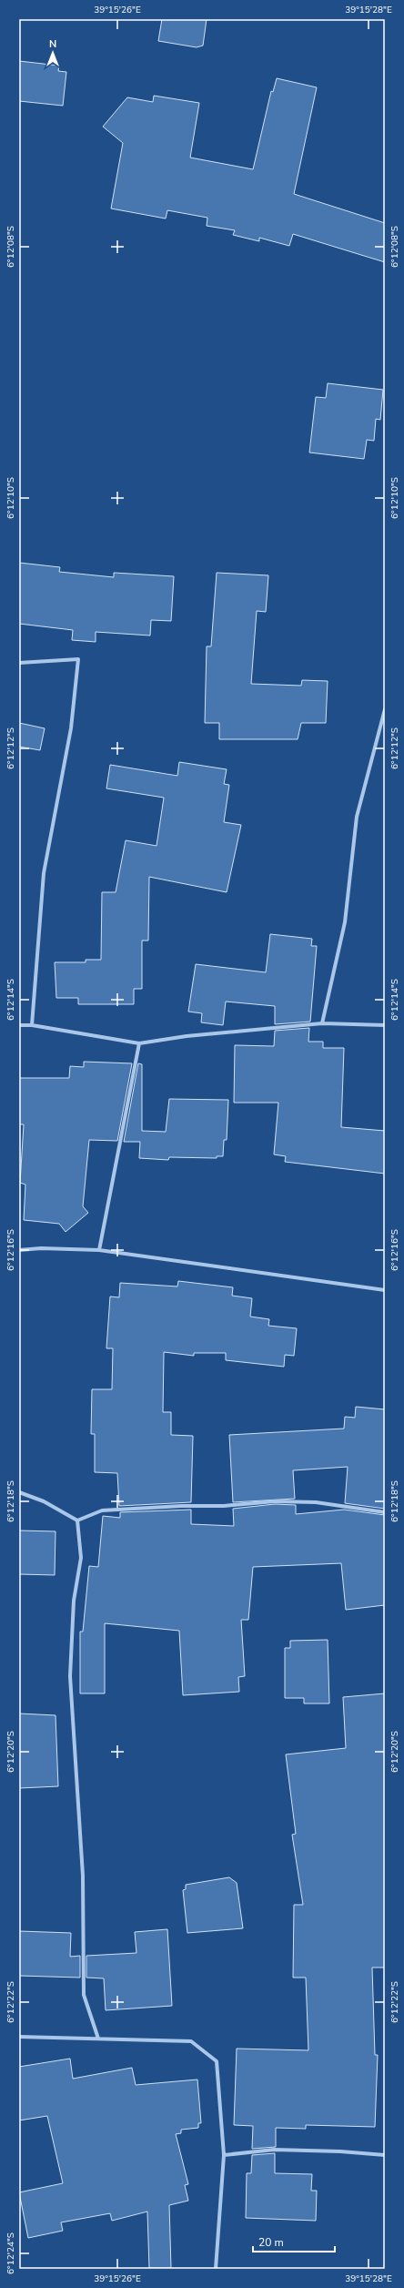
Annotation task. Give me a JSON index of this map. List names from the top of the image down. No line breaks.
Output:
{"scale_bar":"20 m","north":"top","coordinates":["39°15'26\"E","39°15'28\"E","6°12'08\"S","6°12'10\"S","6°12'12\"S","6°12'14\"S","6°12'16\"S","6°12'18\"S","6°12'20\"S","6°12'22\"S","6°12'24\"S"]}
